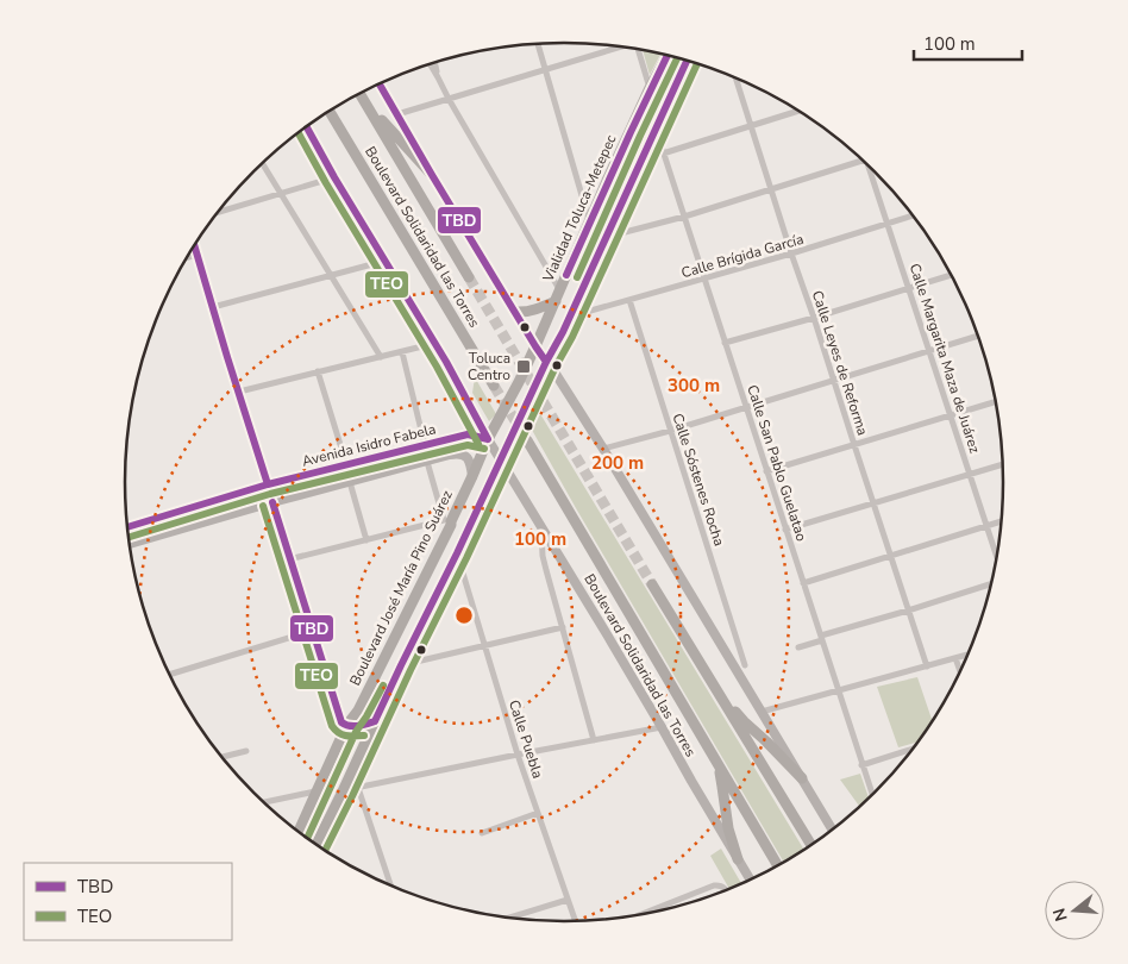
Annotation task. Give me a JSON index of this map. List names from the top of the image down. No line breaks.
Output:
{"streets":{"highway":["Vialidad Toluca-Metepec","Boulevard Solidaridad las Torres","Boulevard José María Pino Suárez"],"main road":["Avenida Isidro Fabela"],"street":["Calle Brígida García","Calle Margarita Maza de Juárez","Calle Leyes de Reforma","Calle San Pablo Guelatao","Calle Sóstenes Rocha","Calle Puebla"]},"crossings":[["Vialidad Toluca-Metepec","Boulevard José María Pino Suárez"],["Boulevard Solidaridad las Torres","Avenida Isidro Fabela"],["Boulevard Solidaridad las Torres","Boulevard José María Pino Suárez"],["Calle Brígida García","Calle Margarita Maza de Juárez"],["Calle Brígida García","Calle Leyes de Reforma"],["Calle Brígida García","Calle San Pablo Guelatao"],["Calle Brígida García","Calle Sóstenes Rocha"],["Avenida Isidro Fabela","Boulevard José María Pino Suárez"]],"places":{"transit":["Toluca Centro"]},"lines":["transit line TBD","transit line TEO"],"legend":["TBD","TEO"],"scale_bar":"100 m","north":"left","rings":["300 m","200 m","100 m"]}
